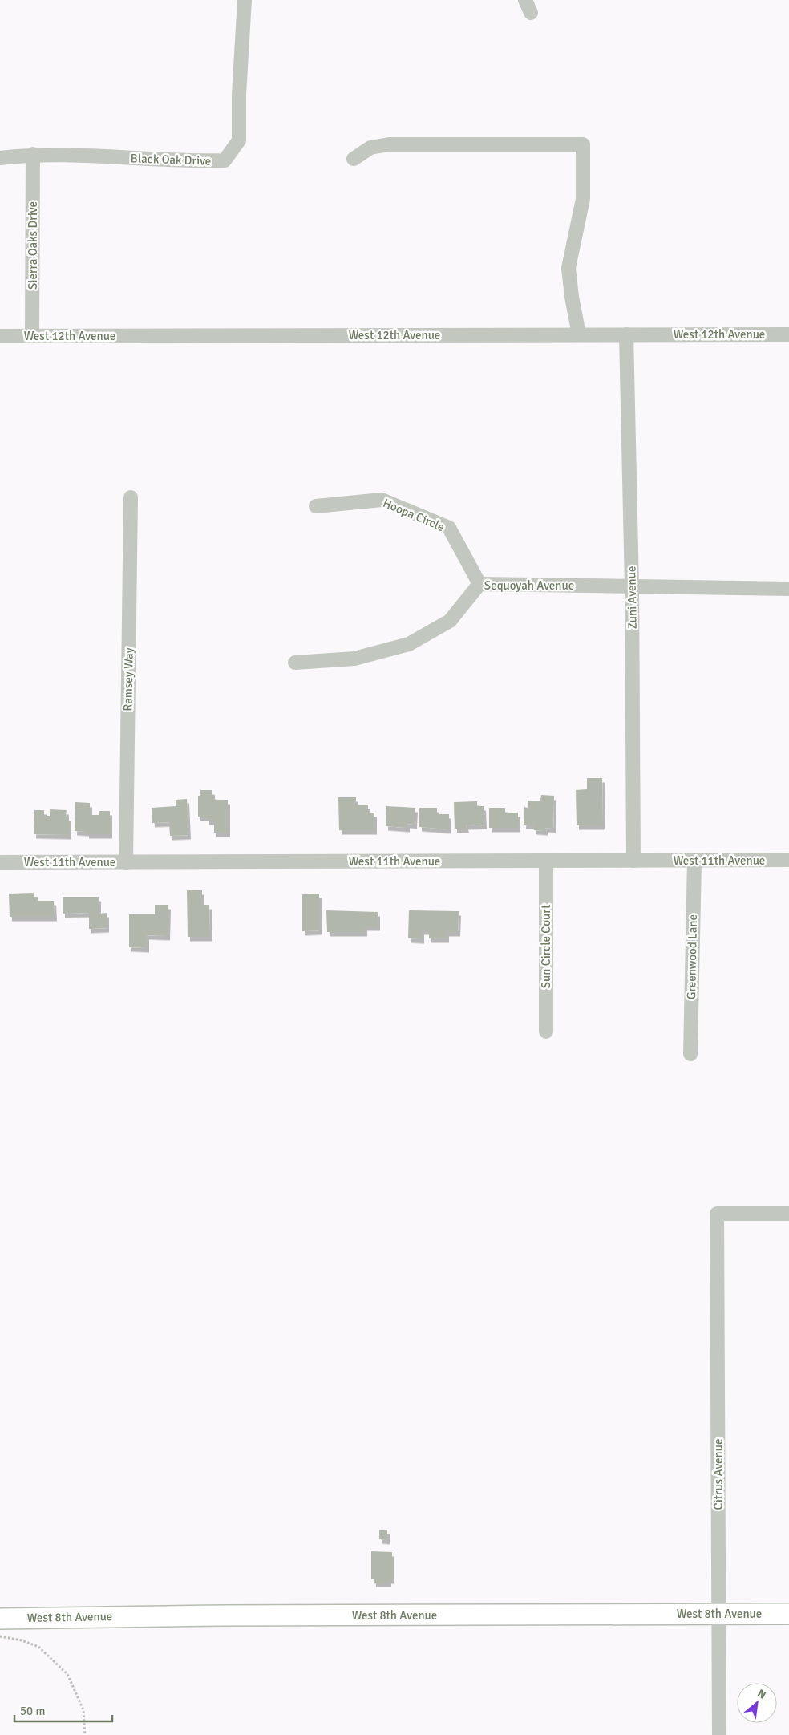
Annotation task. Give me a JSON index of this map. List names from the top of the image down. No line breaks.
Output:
{"streets":{"street":["Black Oak Drive","Sierra Oaks Drive","West 12th Avenue","Hoopa Circle","Sequoyah Avenue","Zuni Avenue","Ramsey Way","West 11th Avenue","Sun Circle Court","Greenwood Lane","Citrus Avenue","West 8th Avenue"]},"crossings":[["Black Oak Drive","Sierra Oaks Drive"],["Sierra Oaks Drive","West 12th Avenue"],["West 12th Avenue","Zuni Avenue"],["Hoopa Circle","Sequoyah Avenue"],["Sequoyah Avenue","Zuni Avenue"],["Zuni Avenue","West 11th Avenue"],["Ramsey Way","West 11th Avenue"],["West 11th Avenue","Sun Circle Court"],["West 11th Avenue","Greenwood Lane"],["Citrus Avenue","West 8th Avenue"]],"scale_bar":"50 m","north":"top right"}
